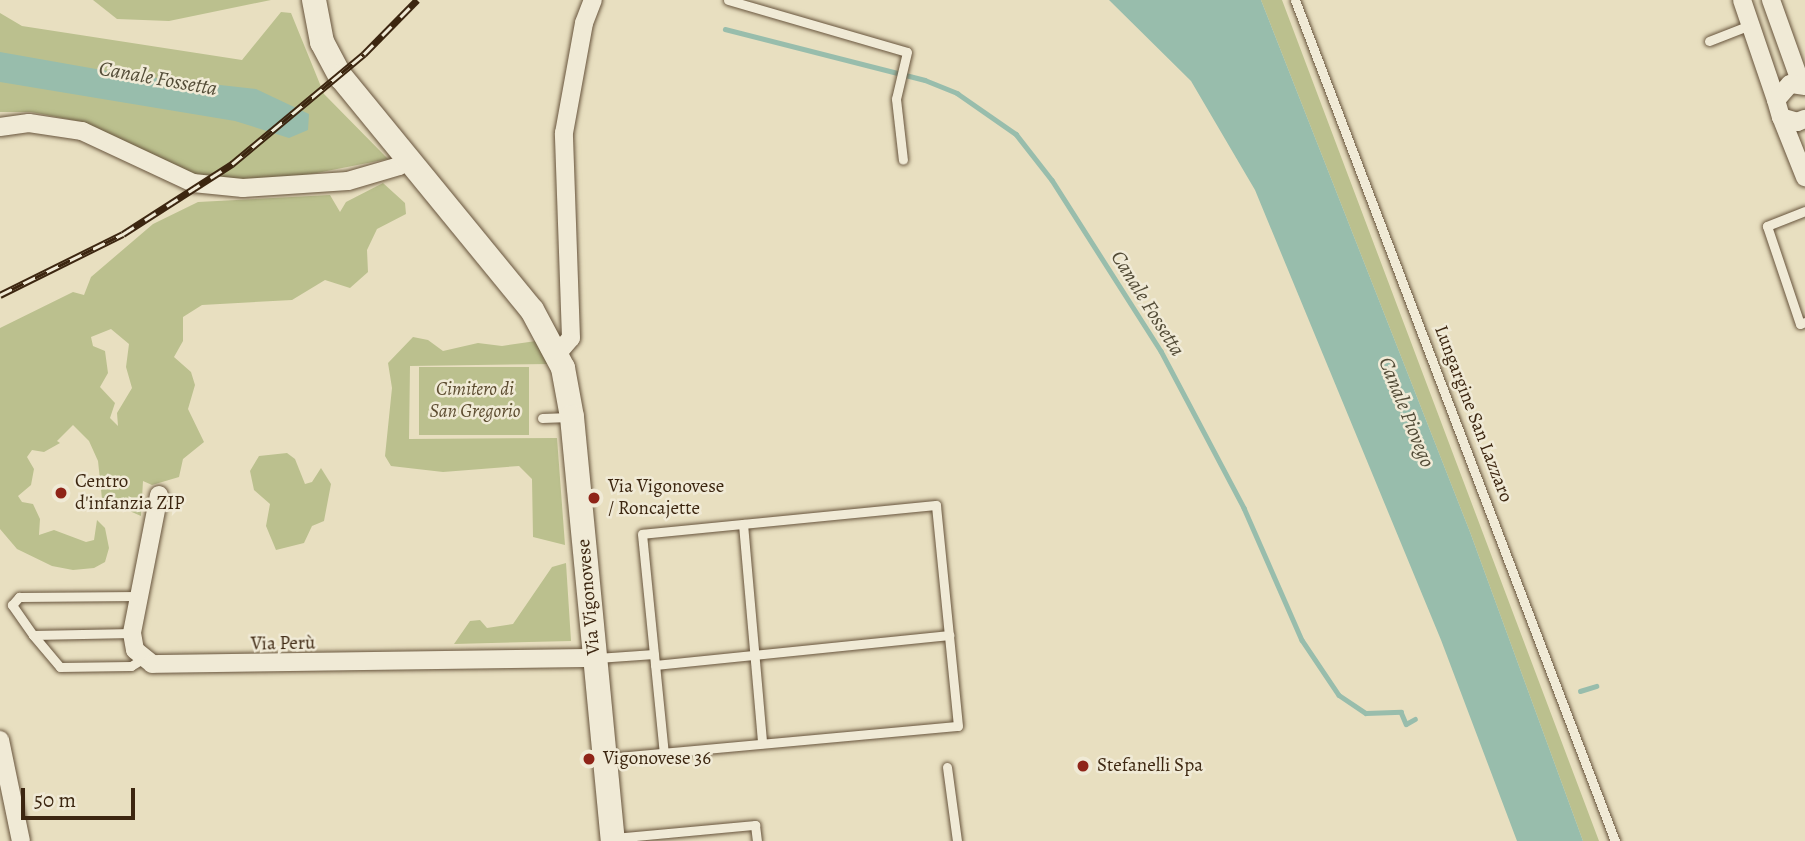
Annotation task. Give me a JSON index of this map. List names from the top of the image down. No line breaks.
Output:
{"streets":{"main road":["Via Vigonovese"],"street":["Via Perù"],"lane":["Lungargine San Lazzaro"]},"crossings":[["Via Vigonovese","Via Perù"]],"water":["Canale Fossetta","Canale Piovego"],"parks":["Cimitero di San Gregorio"],"places":["Centro d'infanzia ZIP","Via Vigonovese / Roncajette","Vigonovese 36","Stefanelli Spa"],"scale_bar":"50 m"}
